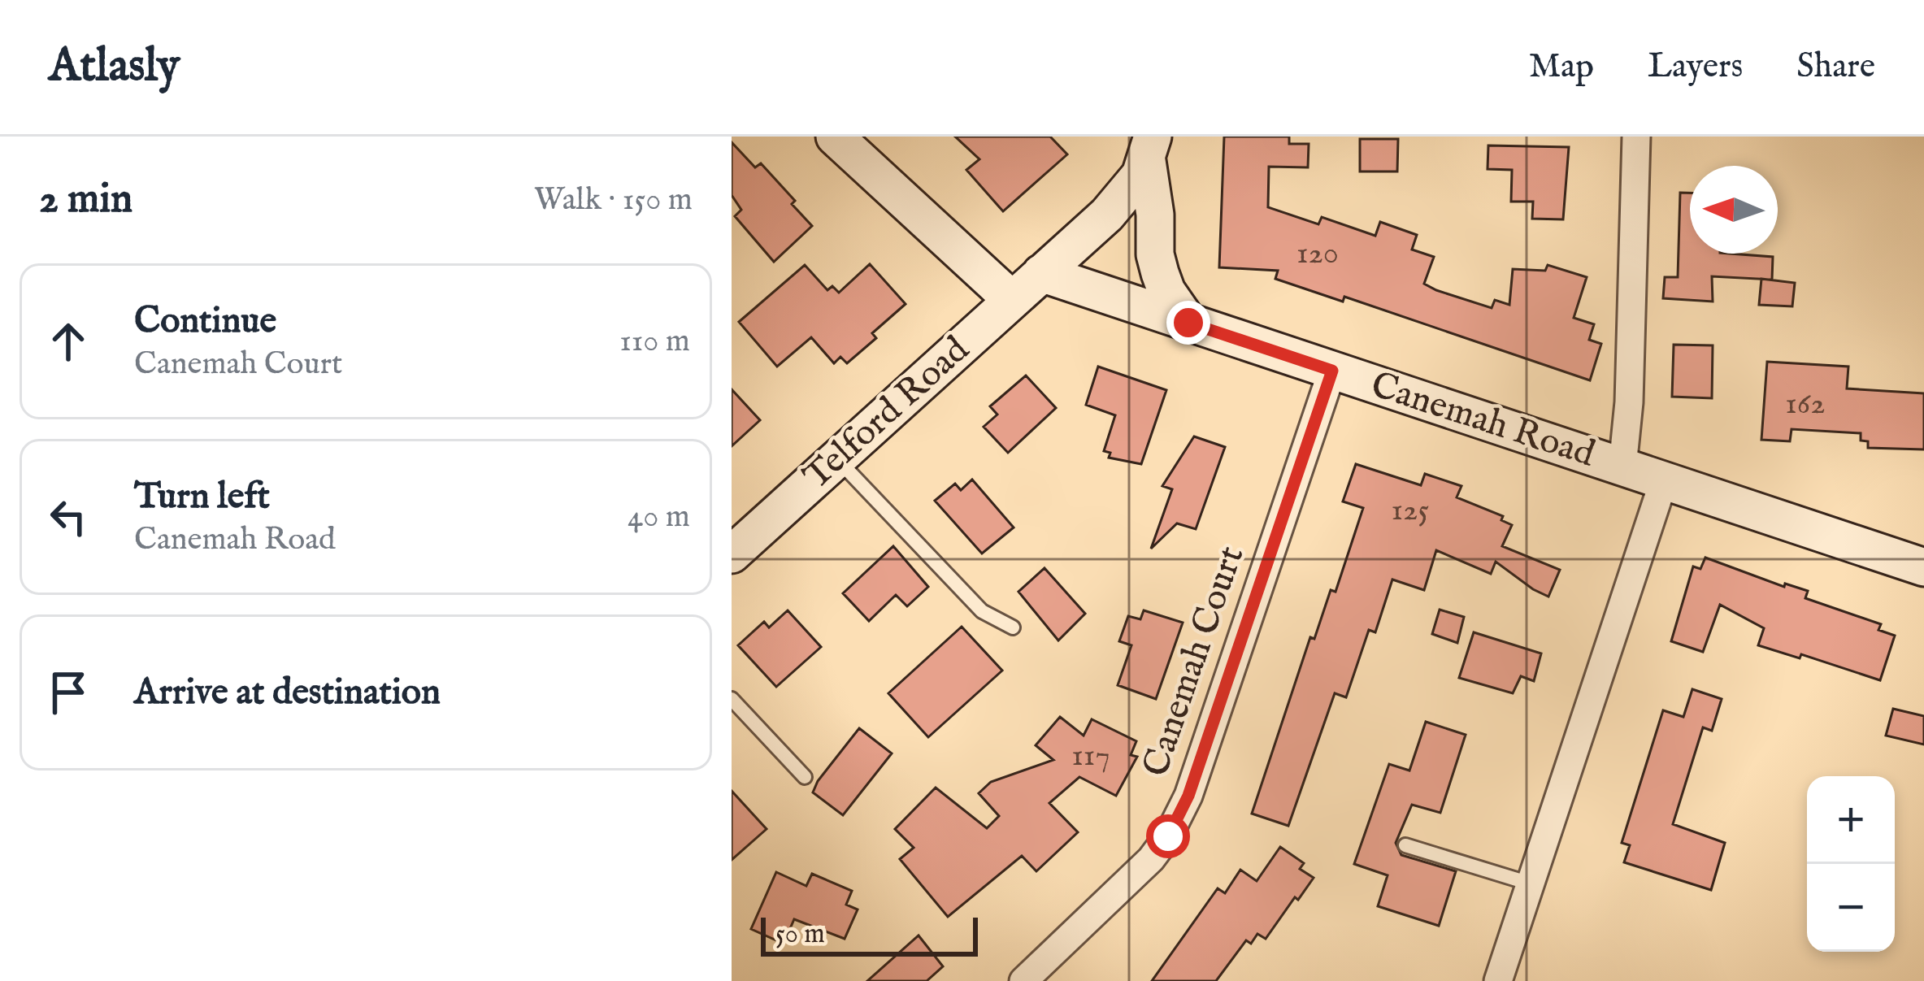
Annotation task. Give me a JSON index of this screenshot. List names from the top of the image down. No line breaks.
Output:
{"streets":{"street":["Telford Road","Canemah Road","Canemah Court"]},"crossings":[["Telford Road","Canemah Road"],["Canemah Road","Canemah Court"]],"house_numbers":["120","162","125","117"],"scale_bar":"50 m","north":"left","page":{"header":"Atlasly","nav":["Map","Layers","Share"],"heading":["2 min","Walk · 150 m"],"list":[["Continue","Canemah Court","110 m"],["Turn left","Canemah Road","40 m"],"Arrive at destination"],"map_buttons":["+","−"],"scale":"50 m"}}
